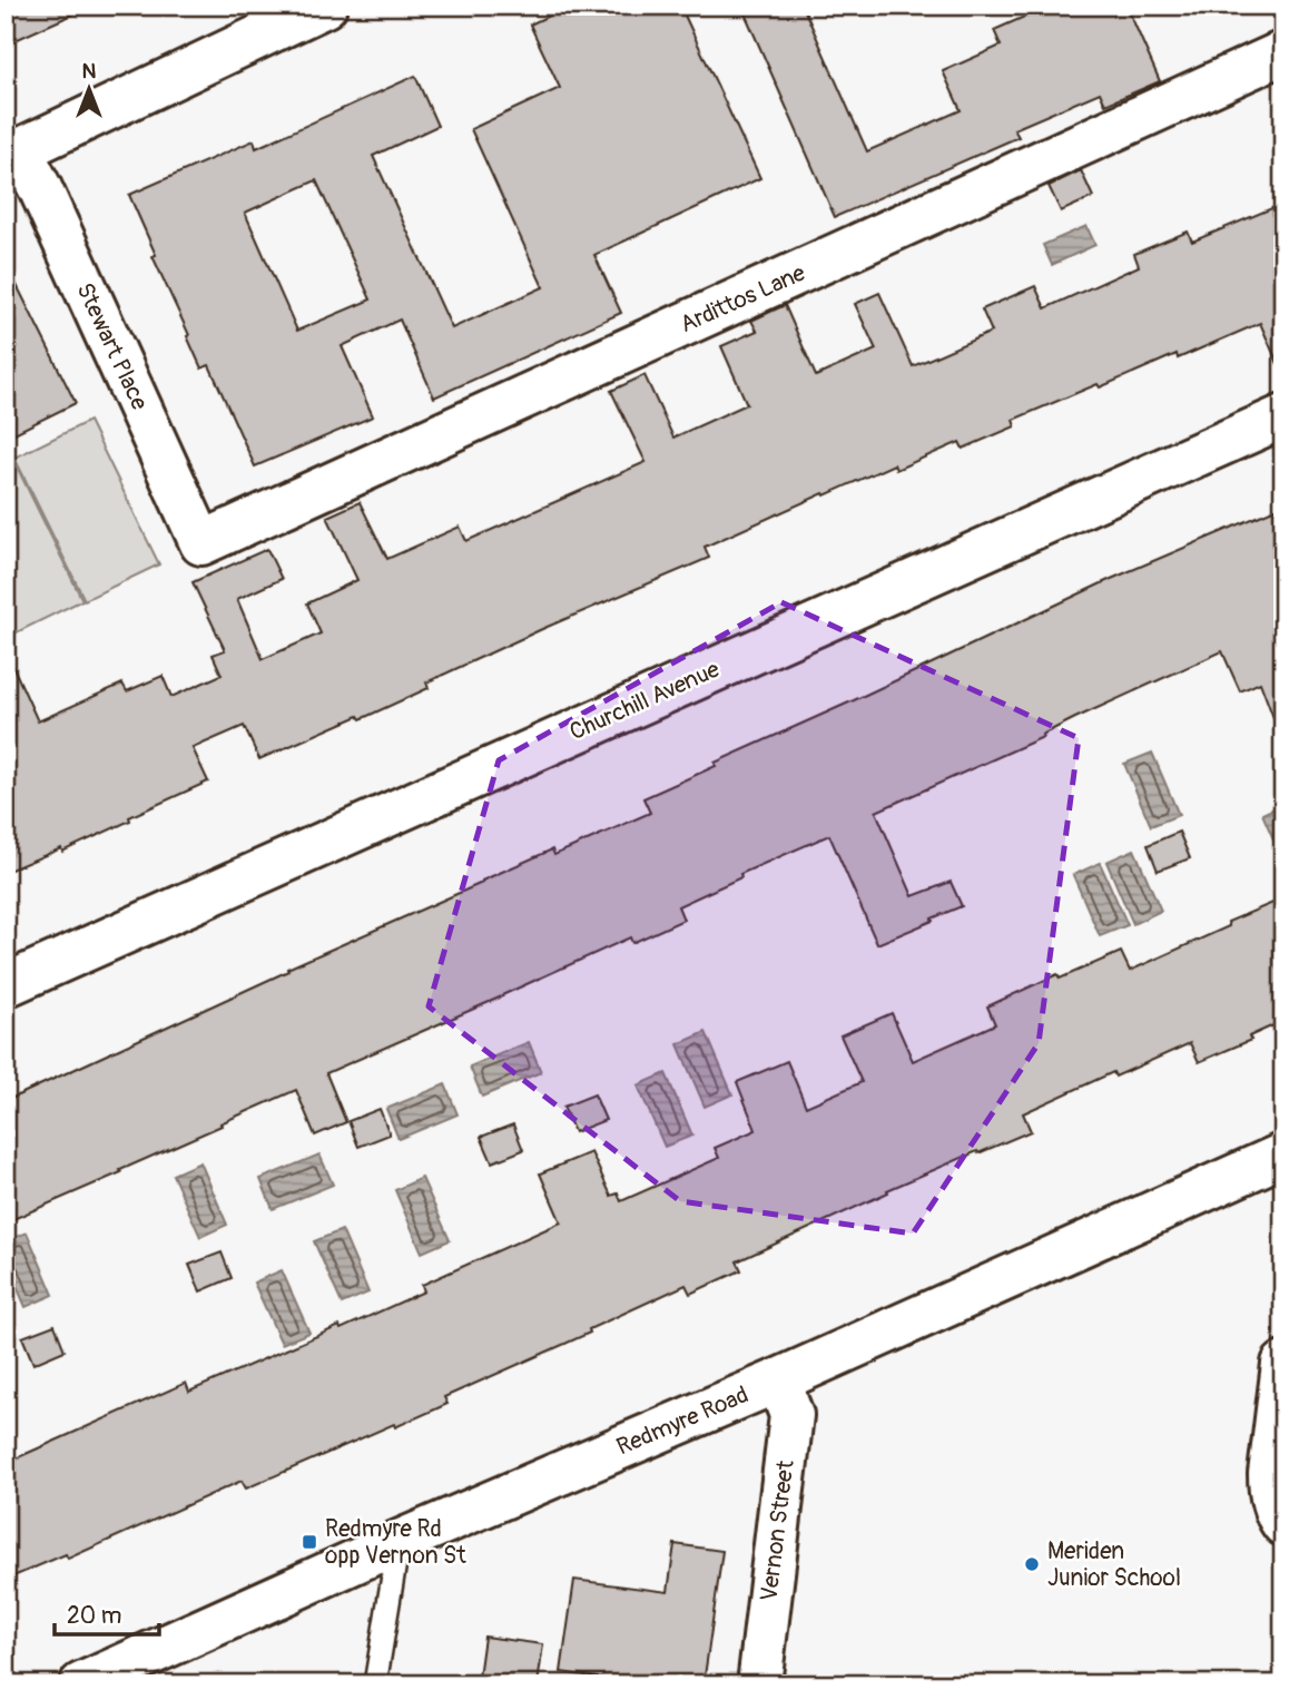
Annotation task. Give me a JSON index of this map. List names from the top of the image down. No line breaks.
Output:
{"streets":{"street":["Ardittos Lane","Stewart Place","Churchill Avenue","Redmyre Road","Vernon Street"]},"crossings":[["Ardittos Lane","Stewart Place"],["Redmyre Road","Vernon Street"]],"places":{"transit":["Redmyre Rd opp Vernon St"],"other":["Meriden Junior School"]},"scale_bar":"20 m","north":"top"}
